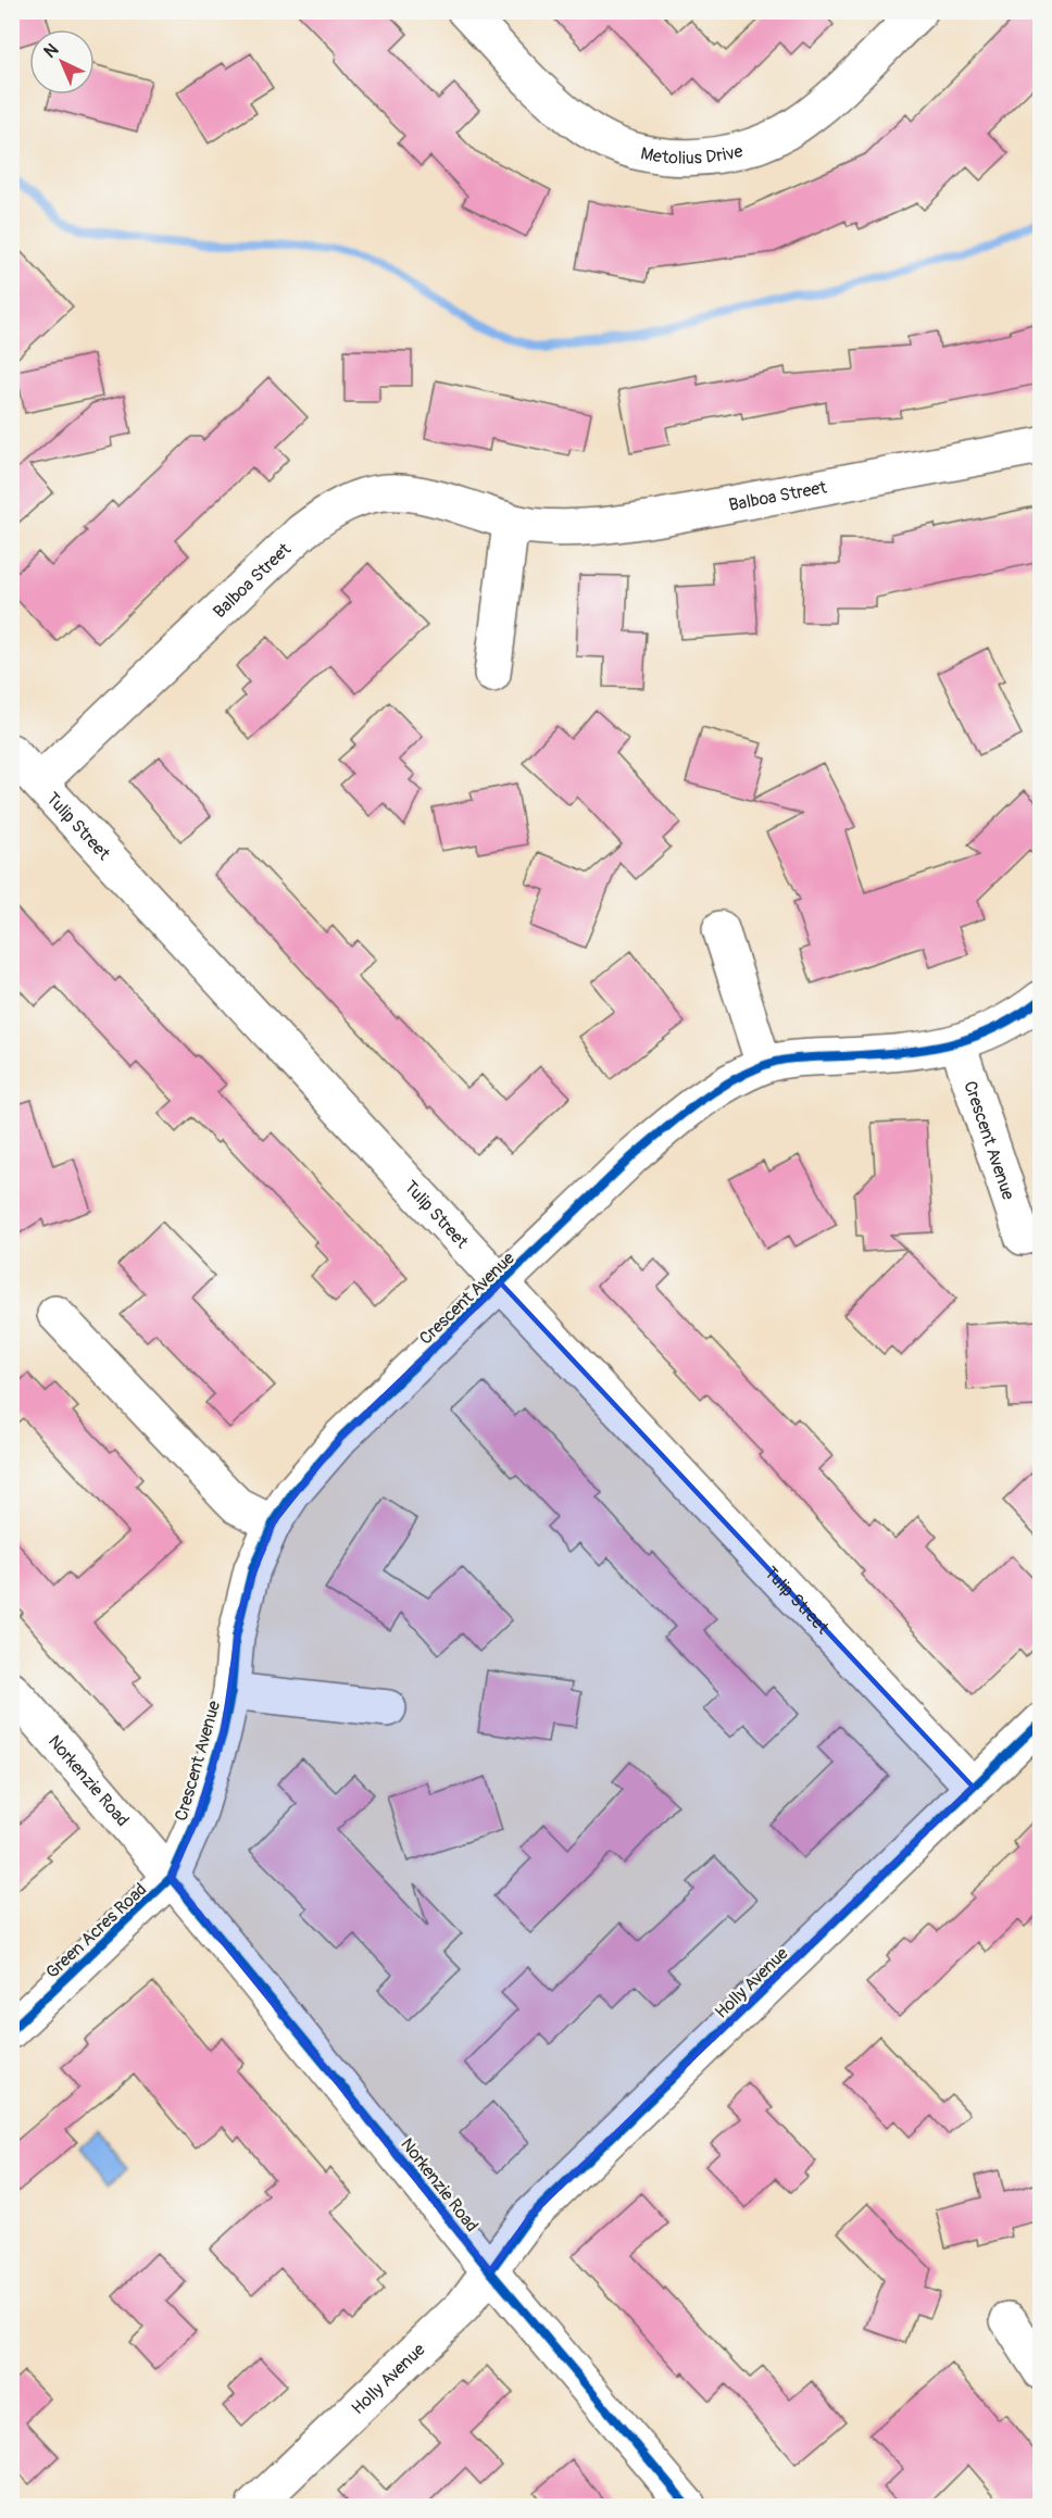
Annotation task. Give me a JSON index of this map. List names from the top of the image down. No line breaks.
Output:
{"streets":{"street":["Metolius Drive","Balboa Street","Tulip Street","Crescent Avenue","Norkenzie Road","Green Acres Road","Holly Avenue"]},"crossings":[["Balboa Street","Tulip Street"],["Tulip Street","Crescent Avenue"],["Tulip Street","Holly Avenue"],["Crescent Avenue","Norkenzie Road"],["Crescent Avenue","Green Acres Road"],["Norkenzie Road","Green Acres Road"],["Norkenzie Road","Holly Avenue"]],"north":"top left"}
